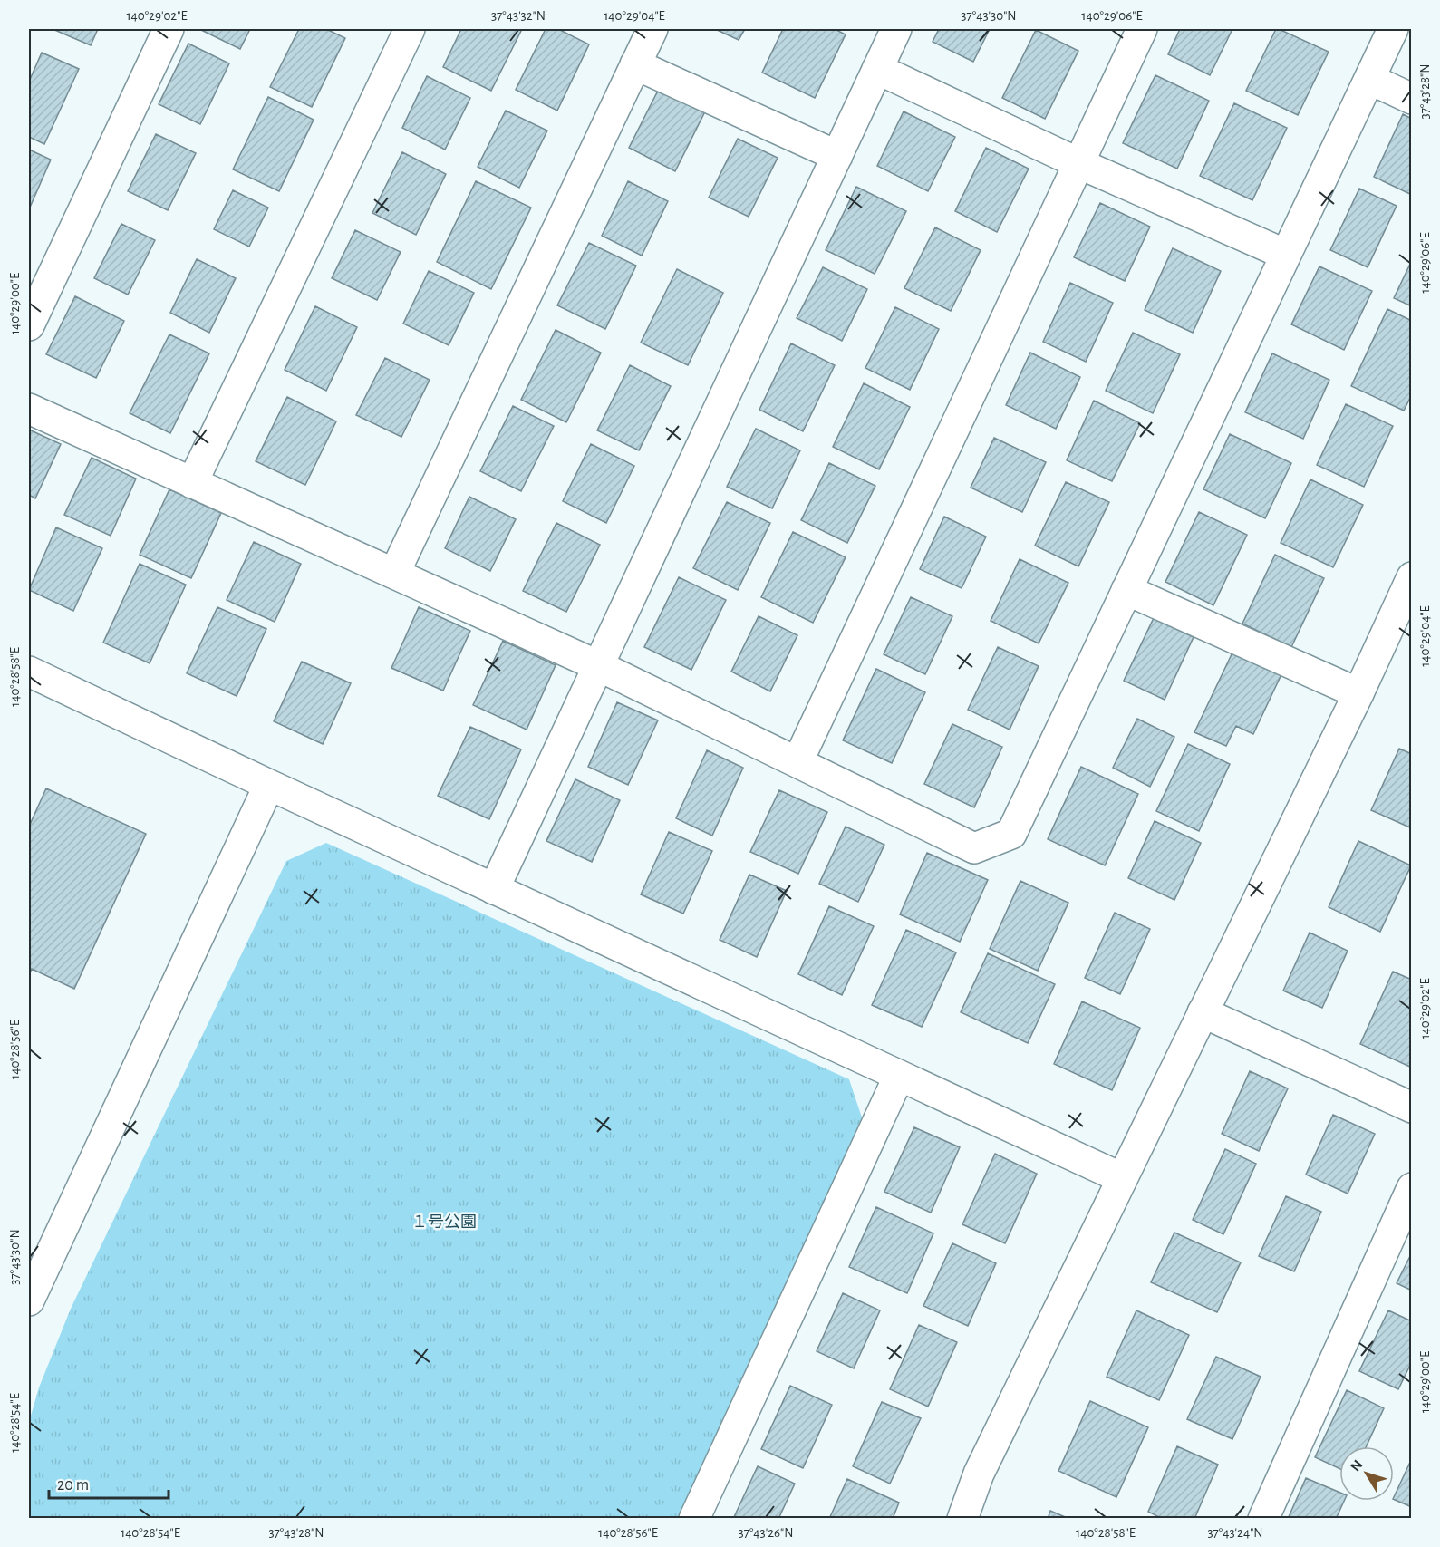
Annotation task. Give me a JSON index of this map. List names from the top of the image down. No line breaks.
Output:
{"parks":["１号公園"],"scale_bar":"20 m","north":"top left","coordinates":["140°29'02\"E","37°43'32\"N","140°29'04\"E","37°43'30\"N","140°29'06\"E","37°43'28\"N","140°29'00\"E","140°28'58\"E","140°28'56\"E","140°28'54\"E","37°43'26\"N","37°43'24\"N"]}
